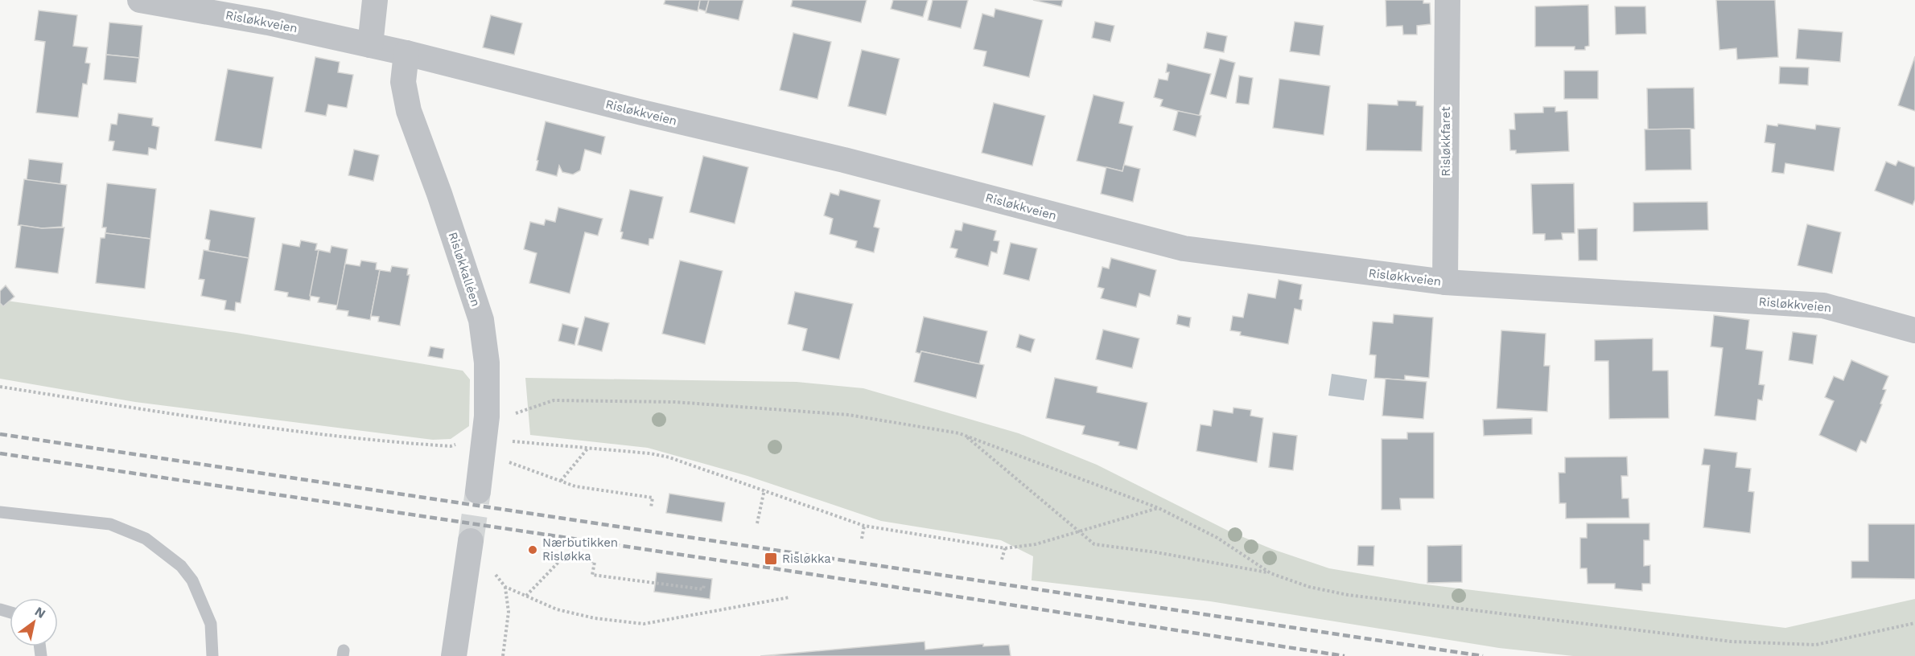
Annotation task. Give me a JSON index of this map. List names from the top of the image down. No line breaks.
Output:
{"streets":{"street":["Risløkkveien","Risløkkfaret","Risløkkalléen"]},"crossings":[["Risløkkveien","Risløkkfaret"],["Risløkkveien","Risløkkalléen"]],"places":{"other":["Nærbutikken Risløkka"],"transit":["Risløkka"]},"north":"top right"}
